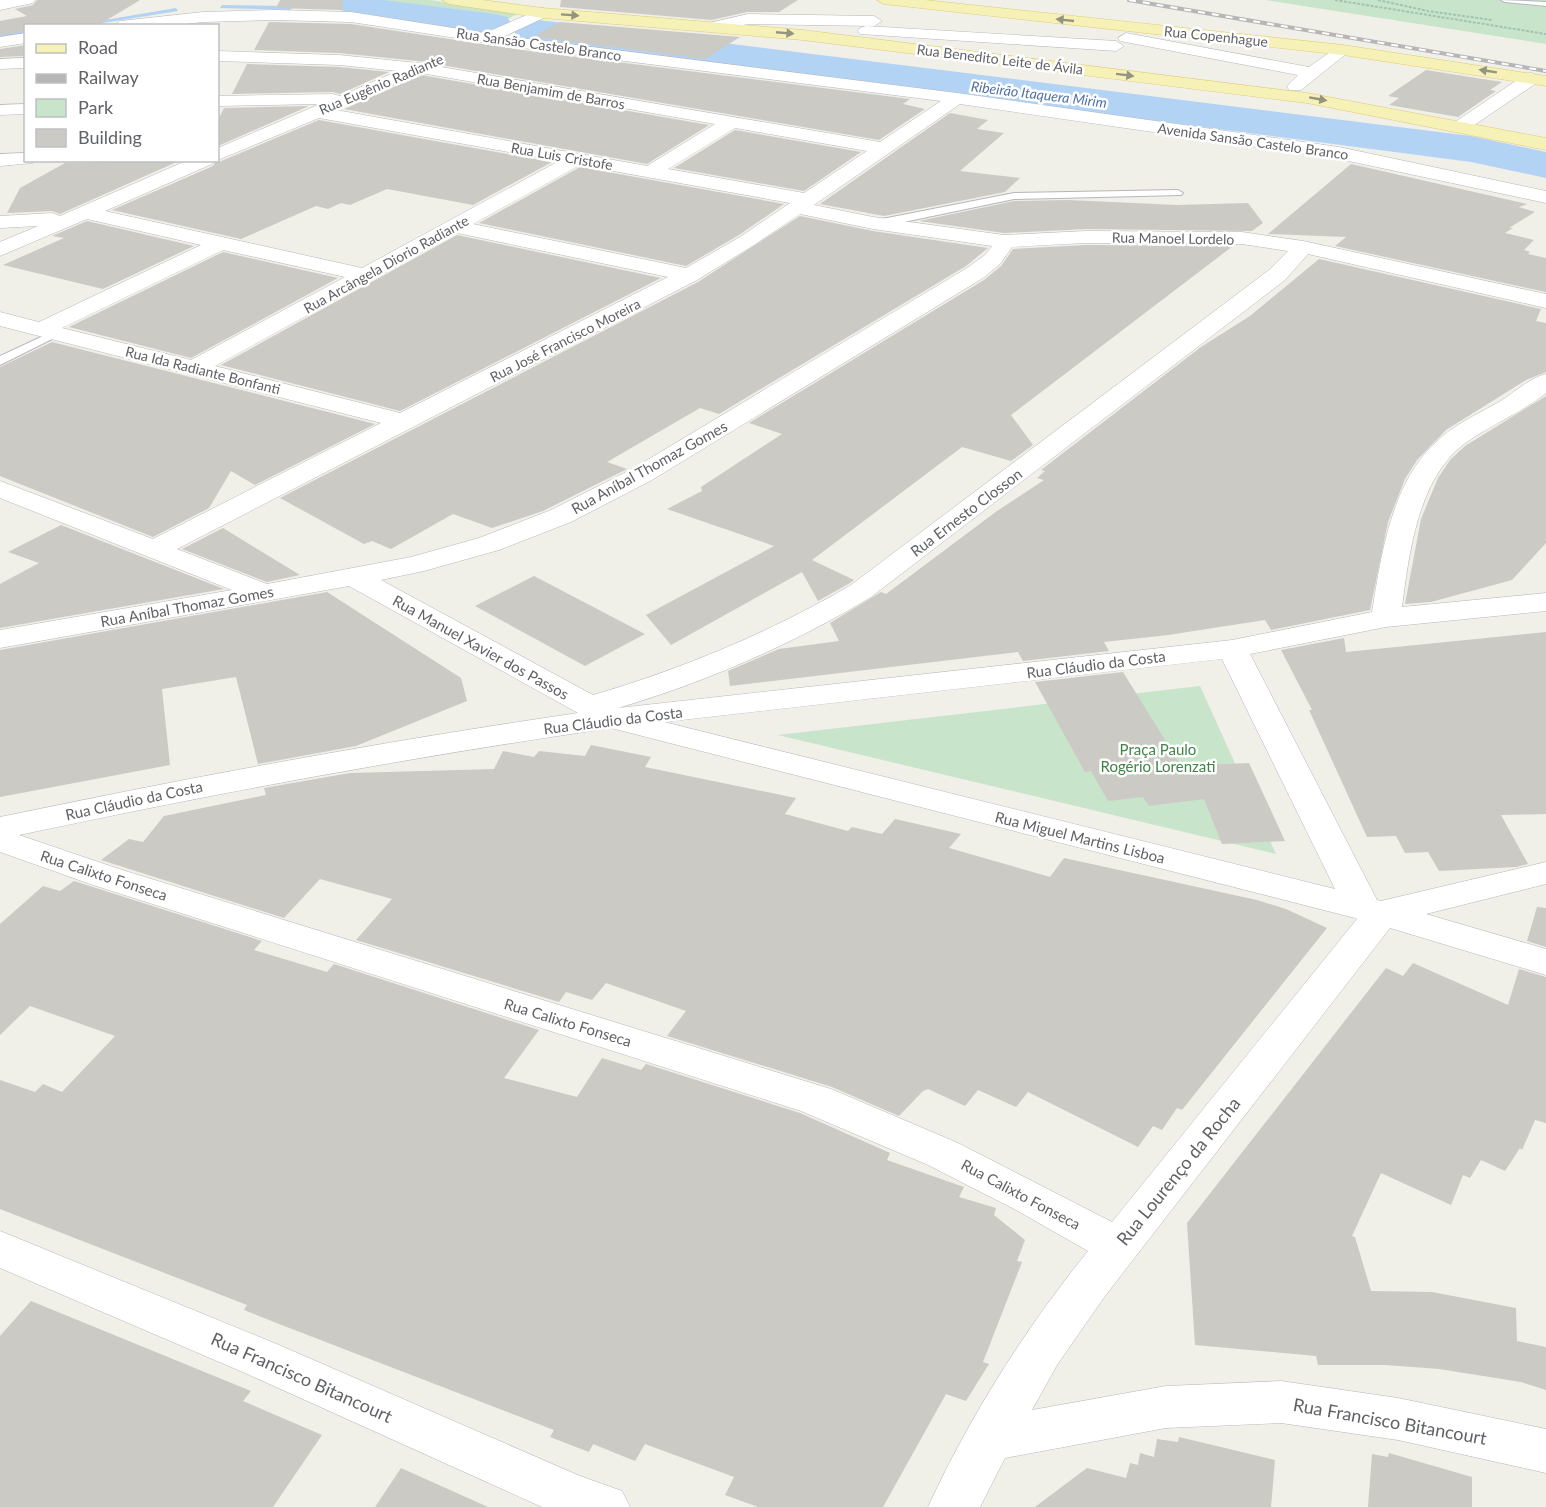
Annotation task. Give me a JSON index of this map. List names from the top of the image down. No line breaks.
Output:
{"streets":{"main road":["Rua Copenhague","Rua Benedito Leite de Ávila"],"street":["Rua Sansão Castelo Branco","Rua Eugênio Radiante","Rua Benjamim de Barros","Avenida Sansão Castelo Branco","Rua Luis Cristofe","Rua Manoel Lordelo","Rua Arcângela Diorio Radiante","Rua José Francisco Moreira","Rua Ida Radiante Bonfanti","Rua Aníbal Thomaz Gomes","Rua Ernesto Closson","Rua Manuel Xavier dos Passos","Rua Cláudio da Costa","Rua Miguel Martins Lisboa","Rua Calixto Fonseca","Rua Lourenço da Rocha","Rua Francisco Bitancourt"]},"crossings":[["Rua Sansão Castelo Branco","Rua Eugênio Radiante"],["Rua Sansão Castelo Branco","Avenida Sansão Castelo Branco"],["Rua Sansão Castelo Branco","Rua José Francisco Moreira"],["Rua Benedito Leite de Ávila","Rua Eugênio Radiante"],["Rua Eugênio Radiante","Rua Benjamim de Barros"],["Rua Eugênio Radiante","Rua Luis Cristofe"],["Rua Benjamim de Barros","Rua José Francisco Moreira"],["Avenida Sansão Castelo Branco","Rua José Francisco Moreira"],["Rua Luis Cristofe","Rua Manoel Lordelo"],["Rua Luis Cristofe","Rua Arcângela Diorio Radiante"],["Rua Luis Cristofe","Rua José Francisco Moreira"],["Rua Manoel Lordelo","Rua José Francisco Moreira"],["Rua Manoel Lordelo","Rua Aníbal Thomaz Gomes"],["Rua Manoel Lordelo","Rua Ernesto Closson"],["Rua Arcângela Diorio Radiante","Rua Ida Radiante Bonfanti"],["Rua José Francisco Moreira","Rua Ida Radiante Bonfanti"],["Rua Aníbal Thomaz Gomes","Rua Manuel Xavier dos Passos"],["Rua Ernesto Closson","Rua Manuel Xavier dos Passos"],["Rua Ernesto Closson","Rua Cláudio da Costa"],["Rua Ernesto Closson","Rua Miguel Martins Lisboa"],["Rua Manuel Xavier dos Passos","Rua Cláudio da Costa"],["Rua Manuel Xavier dos Passos","Rua Miguel Martins Lisboa"],["Rua Cláudio da Costa","Rua Miguel Martins Lisboa"],["Rua Miguel Martins Lisboa","Rua Lourenço da Rocha"],["Rua Calixto Fonseca","Rua Lourenço da Rocha"],["Rua Lourenço da Rocha","Rua Francisco Bitancourt"]],"one_way":["Rua Copenhague","Rua Benedito Leite de Ávila"],"water":["Ribeirão Itaquera Mirim"],"parks":["Praça Paulo Rogério Lorenzati"],"legend":["Road","Railway","Park","Building"]}
